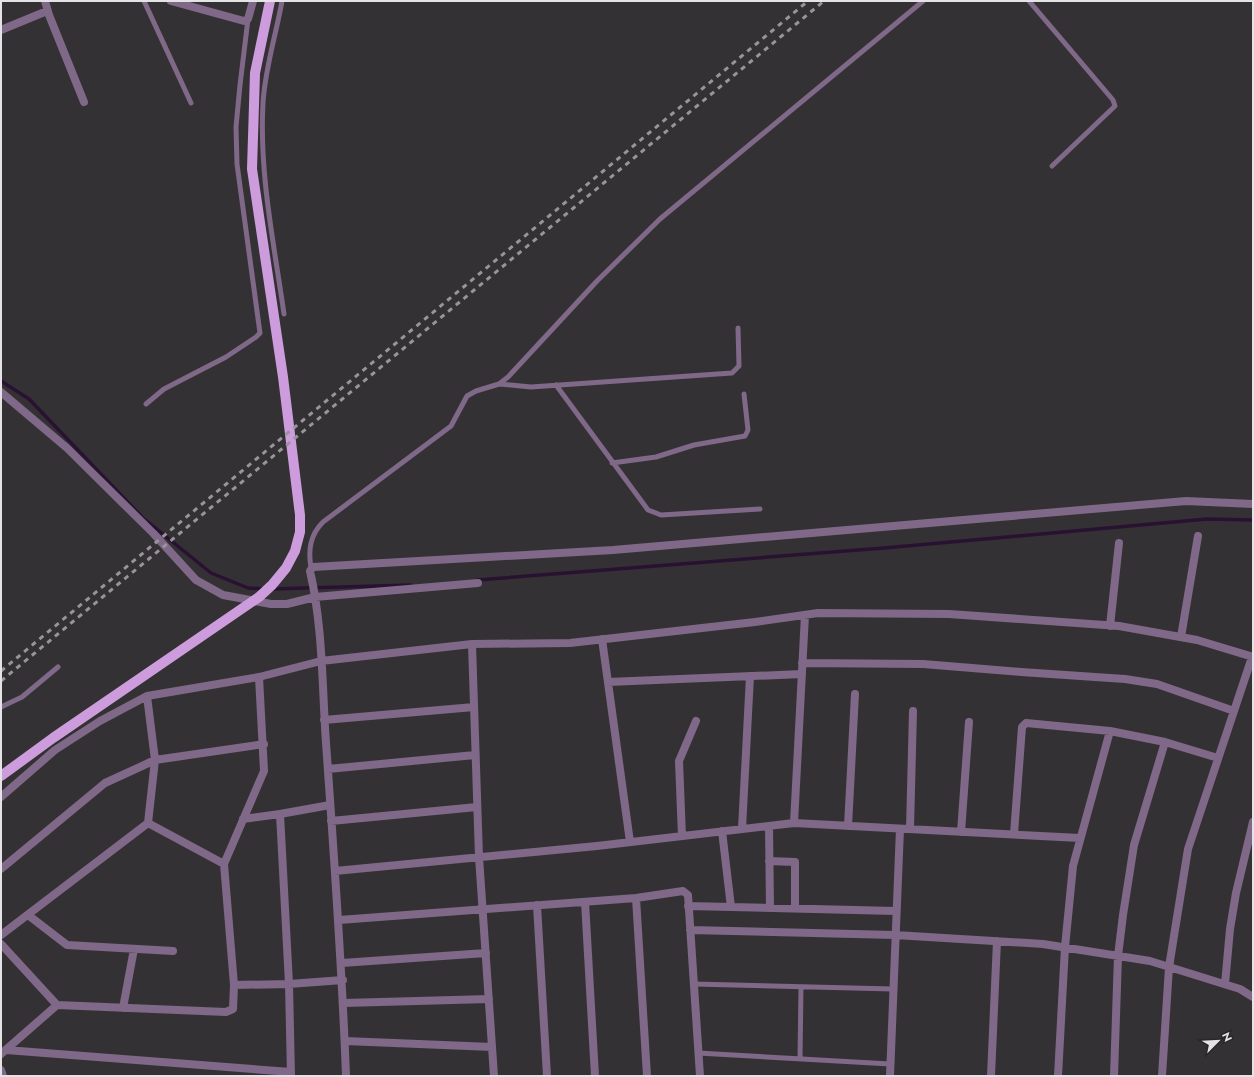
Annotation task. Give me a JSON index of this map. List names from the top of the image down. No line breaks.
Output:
{"north":"top right"}
